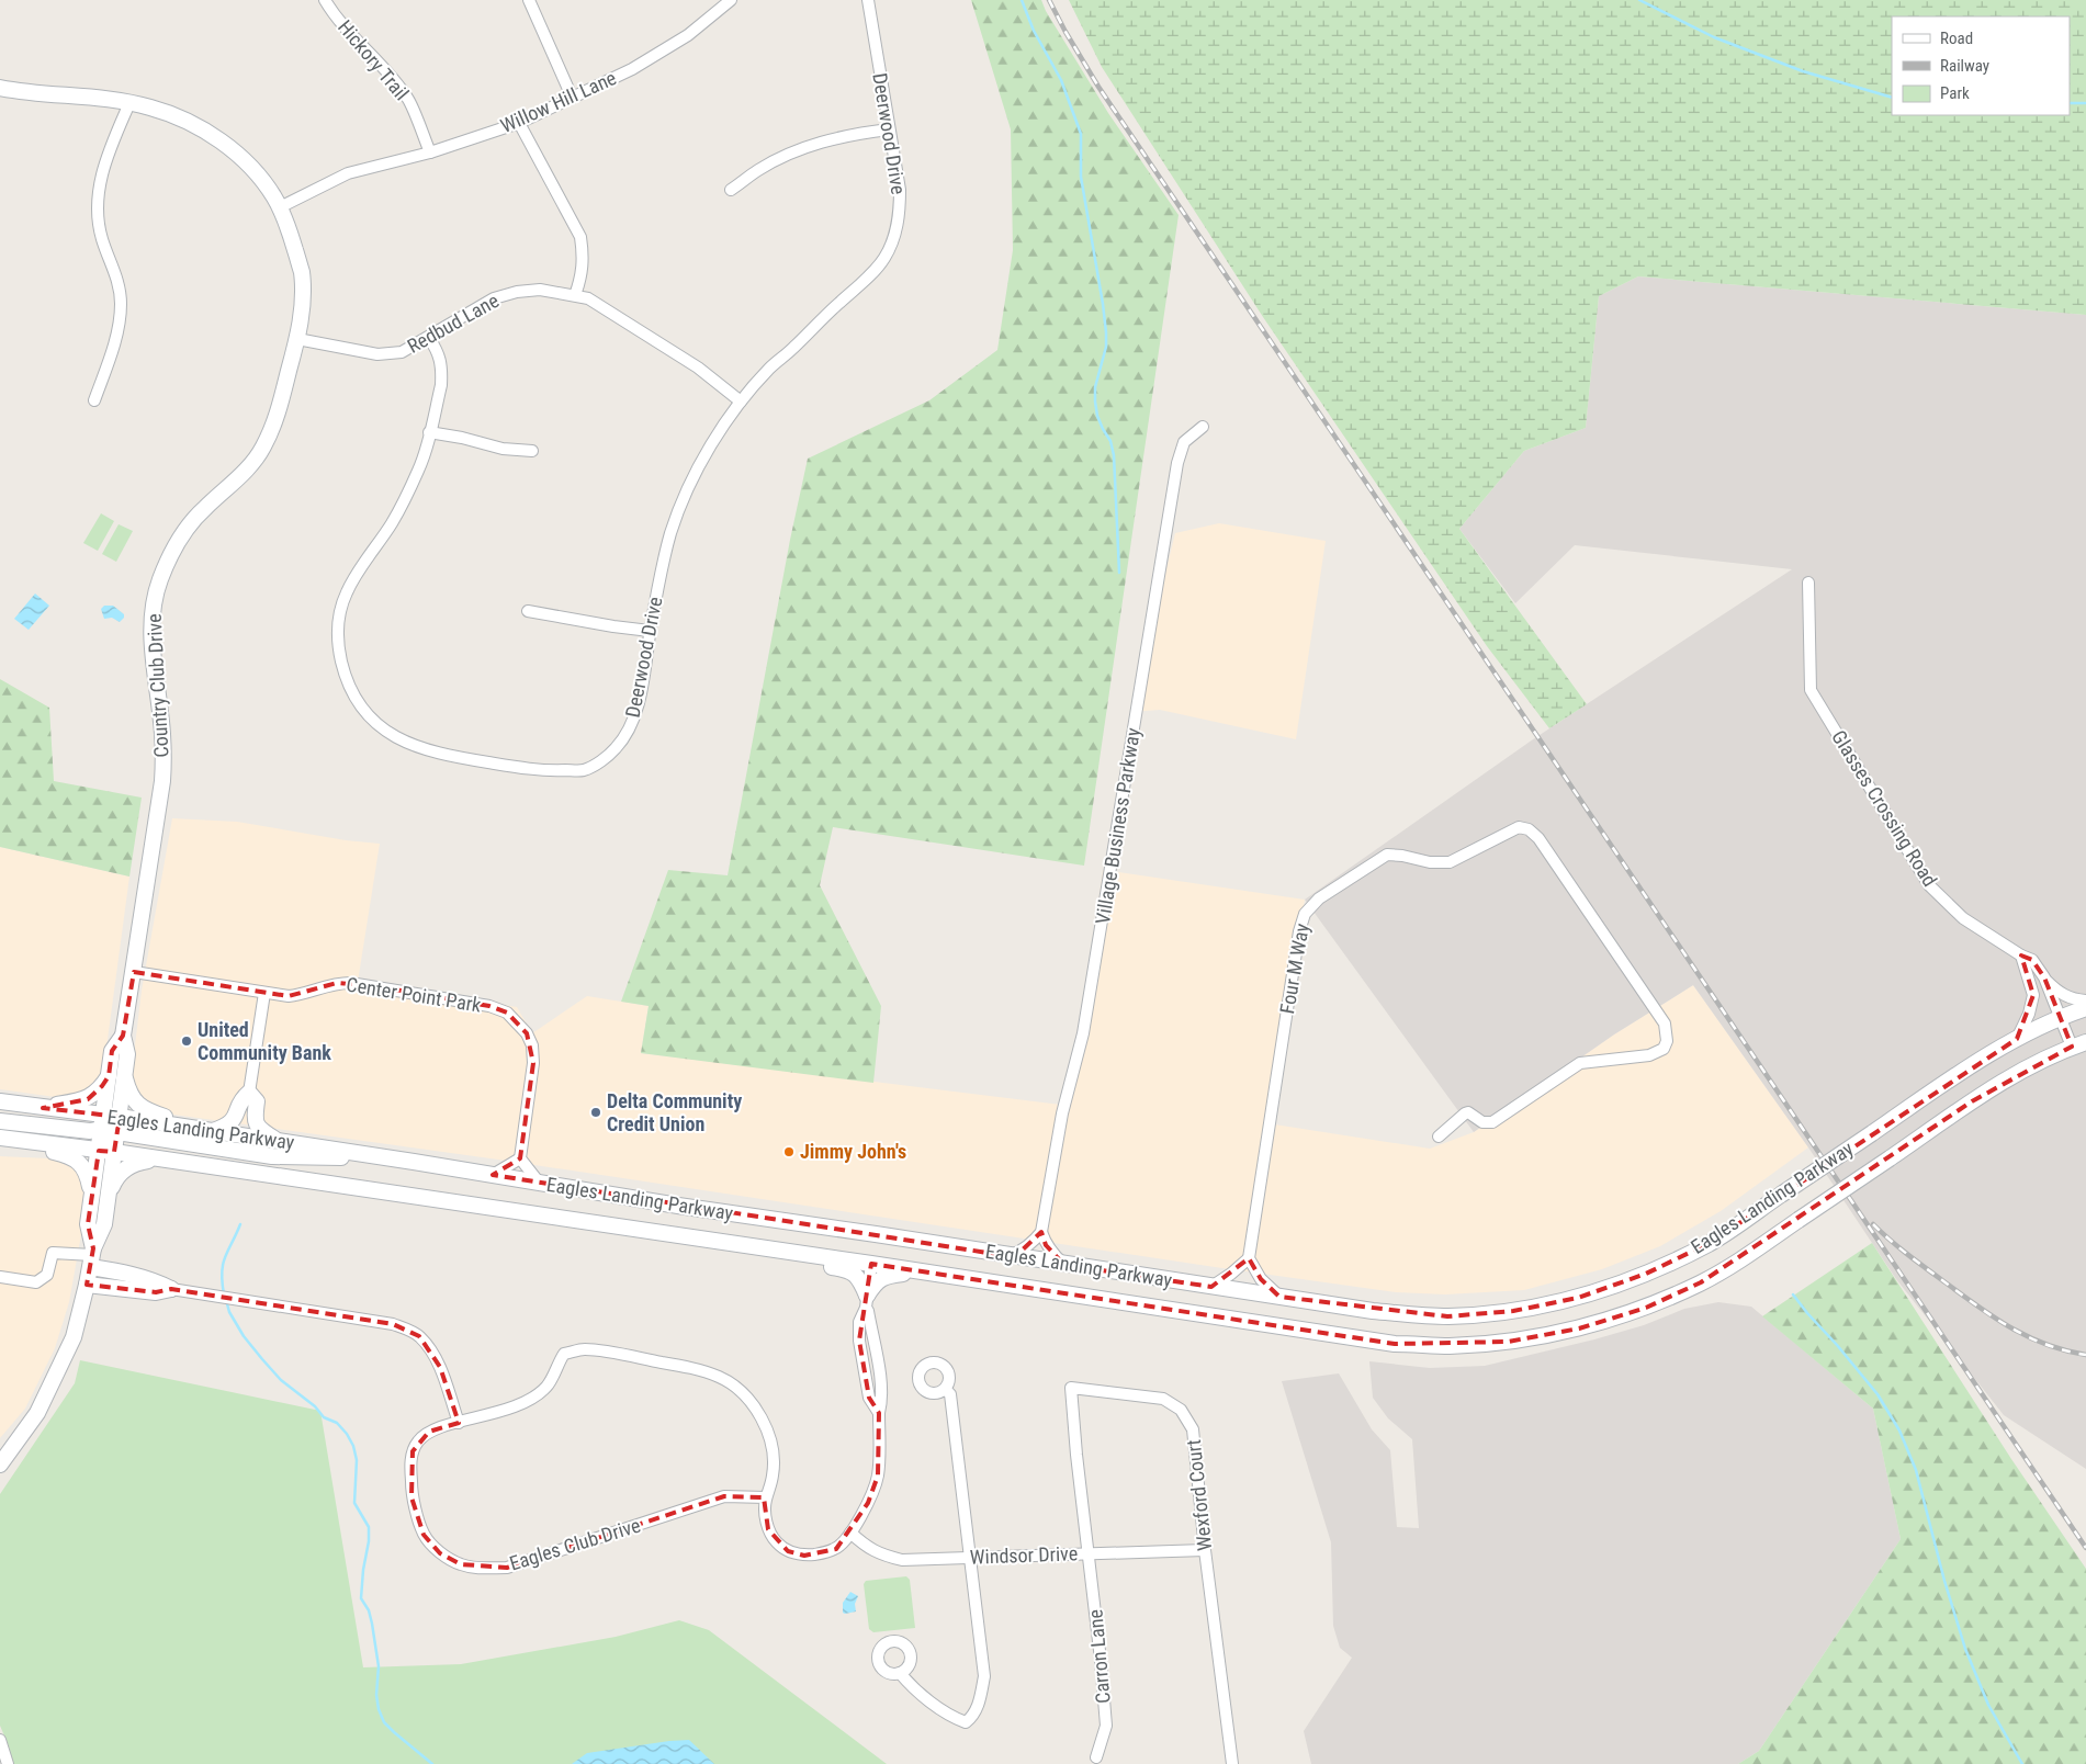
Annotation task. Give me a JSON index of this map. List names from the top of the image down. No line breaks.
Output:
{"streets":{"main road":["Country Club Drive","Eagles Landing Parkway"],"street":["Hickory Trail","Willow Hill Lane","Deerwood Drive","Redbud Lane","Glasses Crossing Road","Village Business Parkway","Four M Way","Center Point Park","Wexford Court","Eagles Club Drive","Windsor Drive","Carron Lane"]},"crossings":[["Hickory Trail","Willow Hill Lane"],["Willow Hill Lane","Country Club Drive"],["Deerwood Drive","Redbud Lane"],["Redbud Lane","Country Club Drive"],["Country Club Drive","Center Point Park"],["Country Club Drive","Eagles Landing Parkway"],["Glasses Crossing Road","Eagles Landing Parkway"],["Wexford Court","Windsor Drive"],["Wexford Court","Carron Lane"],["Eagles Club Drive","Windsor Drive"],["Windsor Drive","Carron Lane"]],"places":["United Community Bank","Delta Community Credit Union","Jimmy John's"],"legend":["Road","Railway","Park"]}
